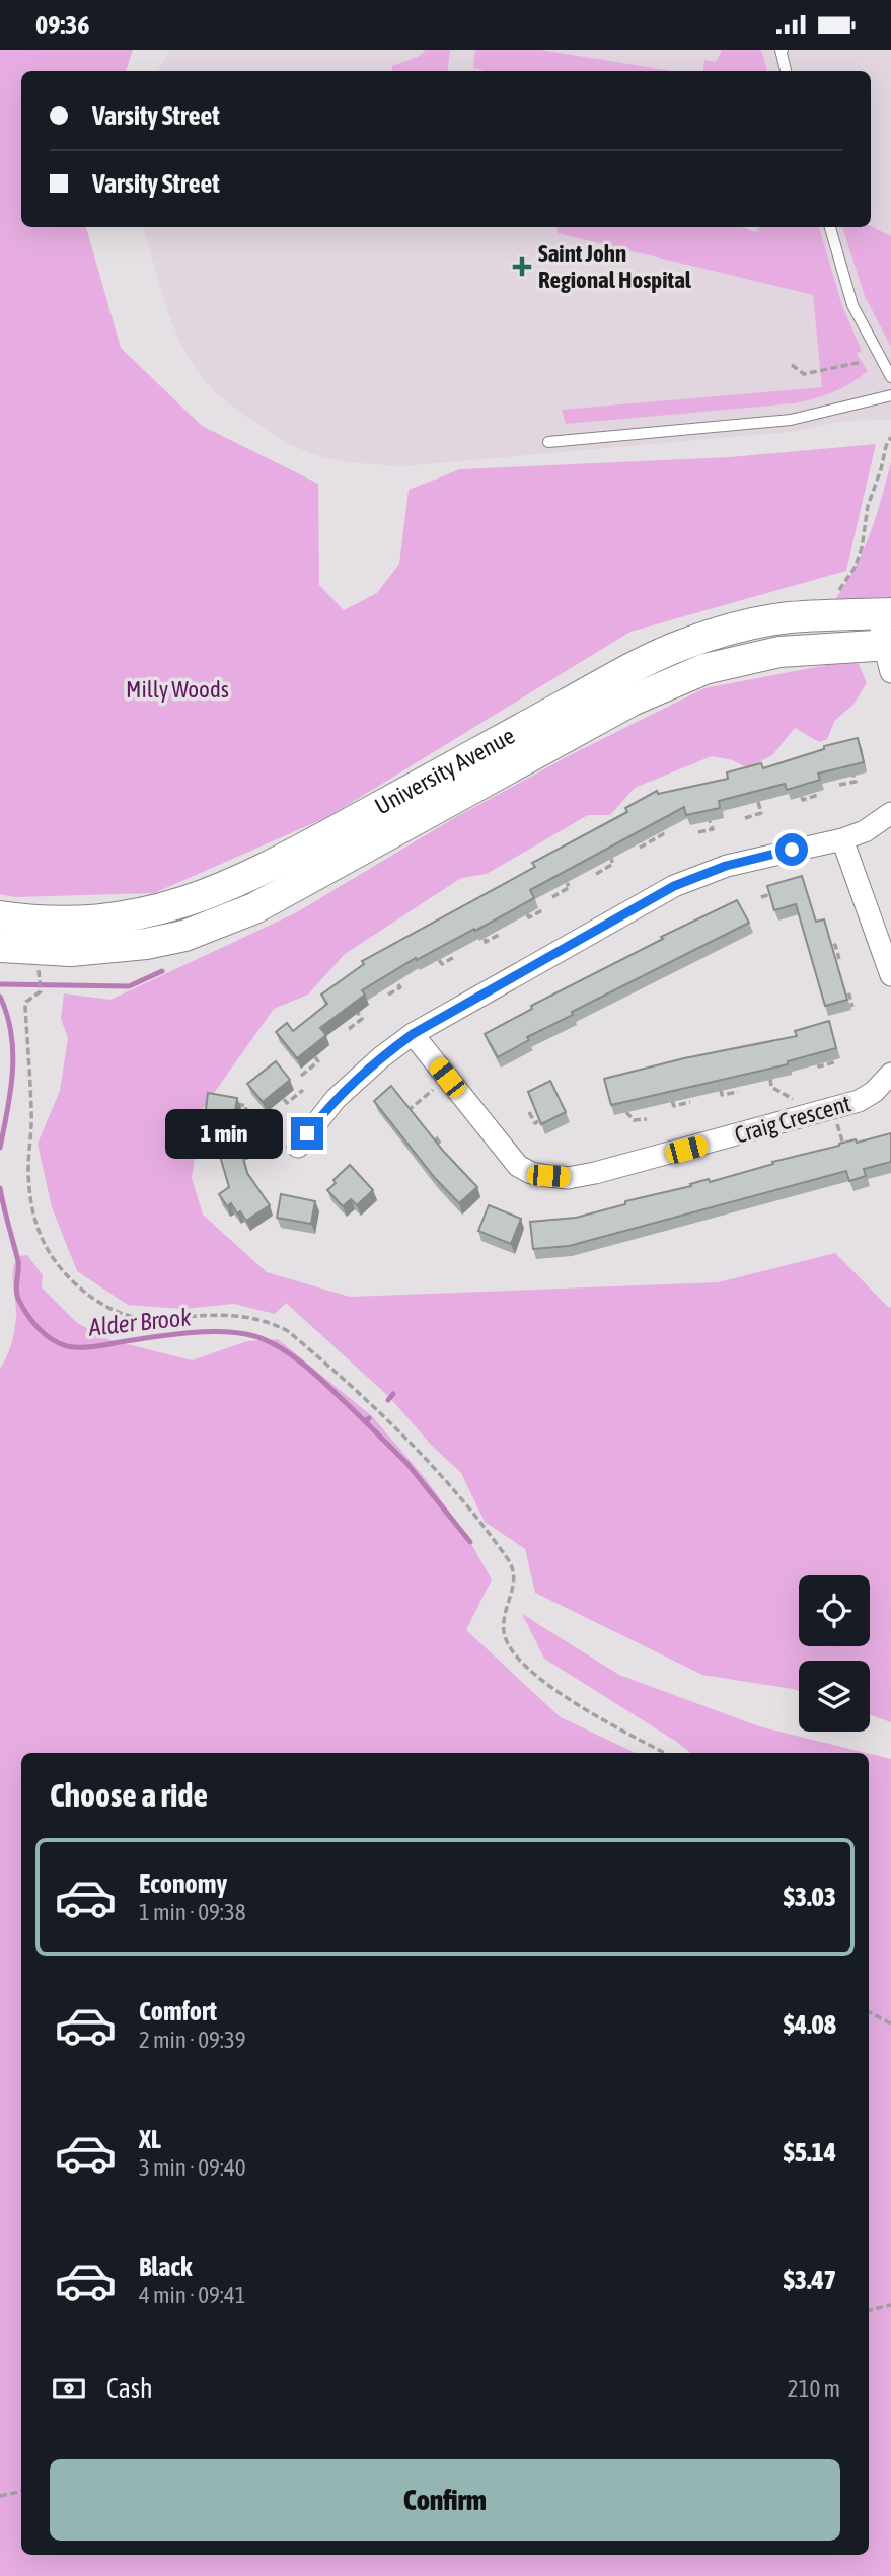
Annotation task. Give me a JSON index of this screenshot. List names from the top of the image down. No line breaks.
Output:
{"streets":{"main road":["University Avenue"],"street":["Craig Crescent"]},"water":["Alder Brook"],"parks":["Milly Woods"],"places":{"health":["Saint John Regional Hospital"]},"page":{"status":"09:36","banner":["Varsity Street","Varsity Street"],"bubble":"1 min","heading":"Choose a ride","list":[{"name":"Economy","note":"1 min · 09:38","value":"$3.03"},{"name":"Comfort","note":"2 min · 09:39","value":"$4.08"},{"name":"XL","note":"3 min · 09:40","value":"$5.14"},{"name":"Black","note":"4 min · 09:41","value":"$3.47"}],"pay":["Cash","210 m"],"buttons":"Confirm"}}
